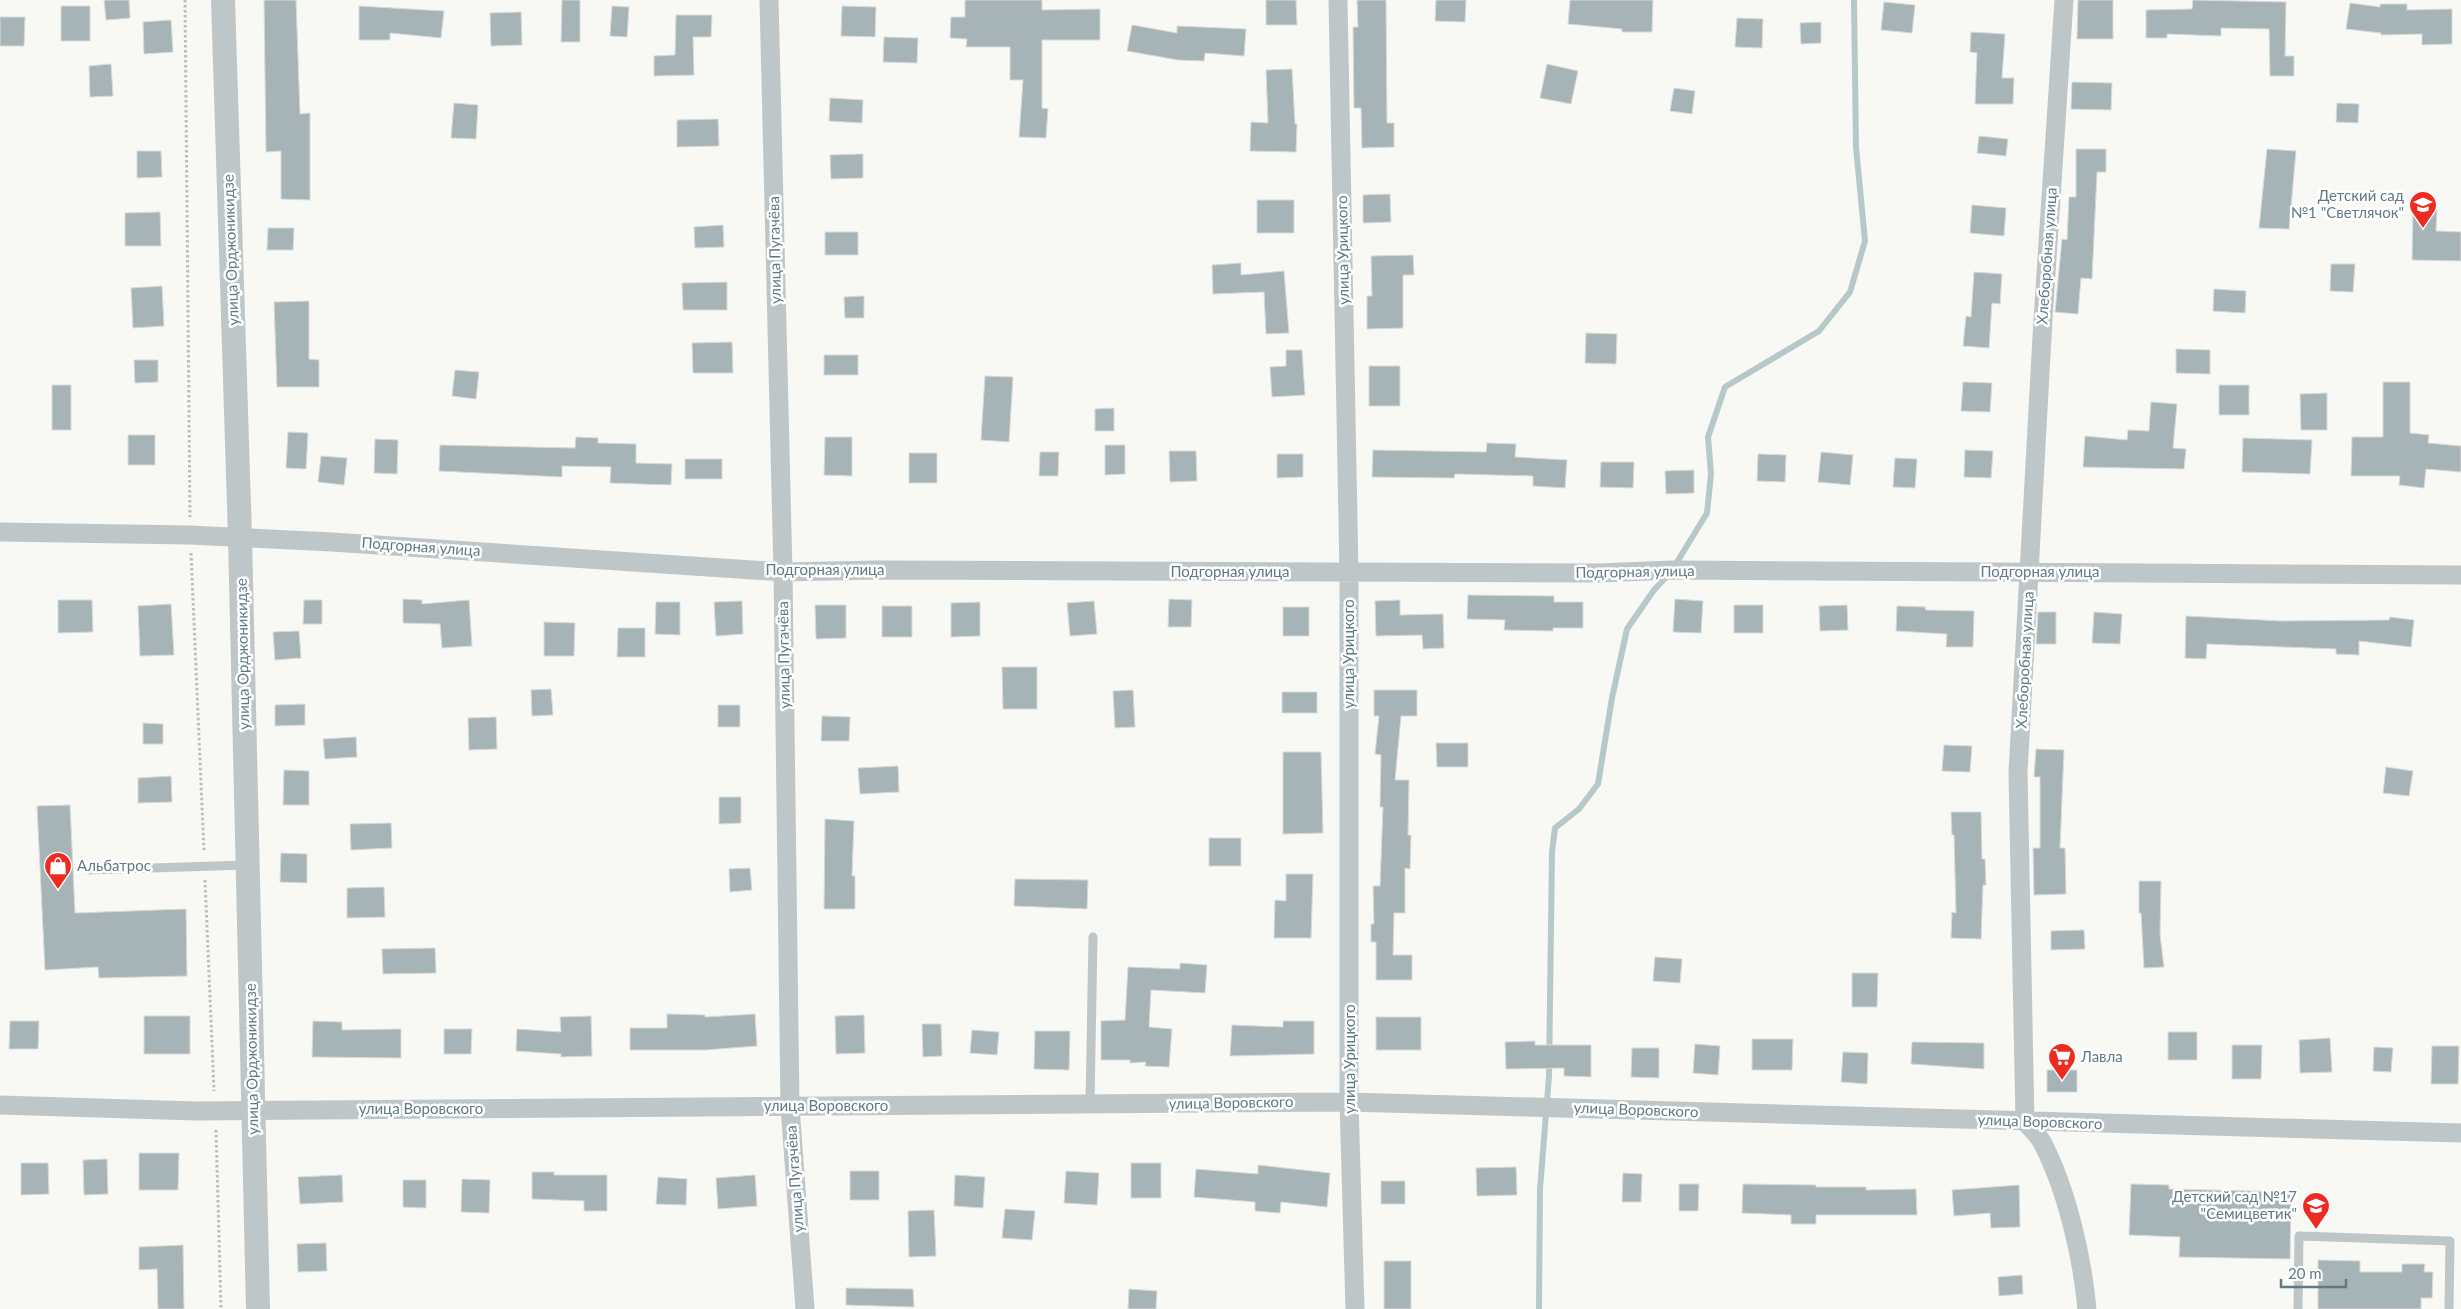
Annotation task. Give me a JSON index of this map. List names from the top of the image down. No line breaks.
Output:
{"streets":{"street":["улица Орджоникидзе","улица Пугачёва","улица Урицкого","Хлеборобная улица","Подгорная улица","улица Воровского"]},"crossings":[["улица Орджоникидзе","Подгорная улица"],["улица Орджоникидзе","улица Воровского"],["улица Пугачёва","Подгорная улица"],["улица Пугачёва","улица Воровского"],["улица Урицкого","Подгорная улица"],["улица Урицкого","улица Воровского"],["Хлеборобная улица","Подгорная улица"],["Хлеборобная улица","улица Воровского"]],"places":{"school or university":["Детский сад №1 \"Светлячок\"","Детский сад №17 \"Семицветик\""],"shop":["Альбатрос"],"supermarket":["Лавла"]},"scale_bar":"20 m"}
